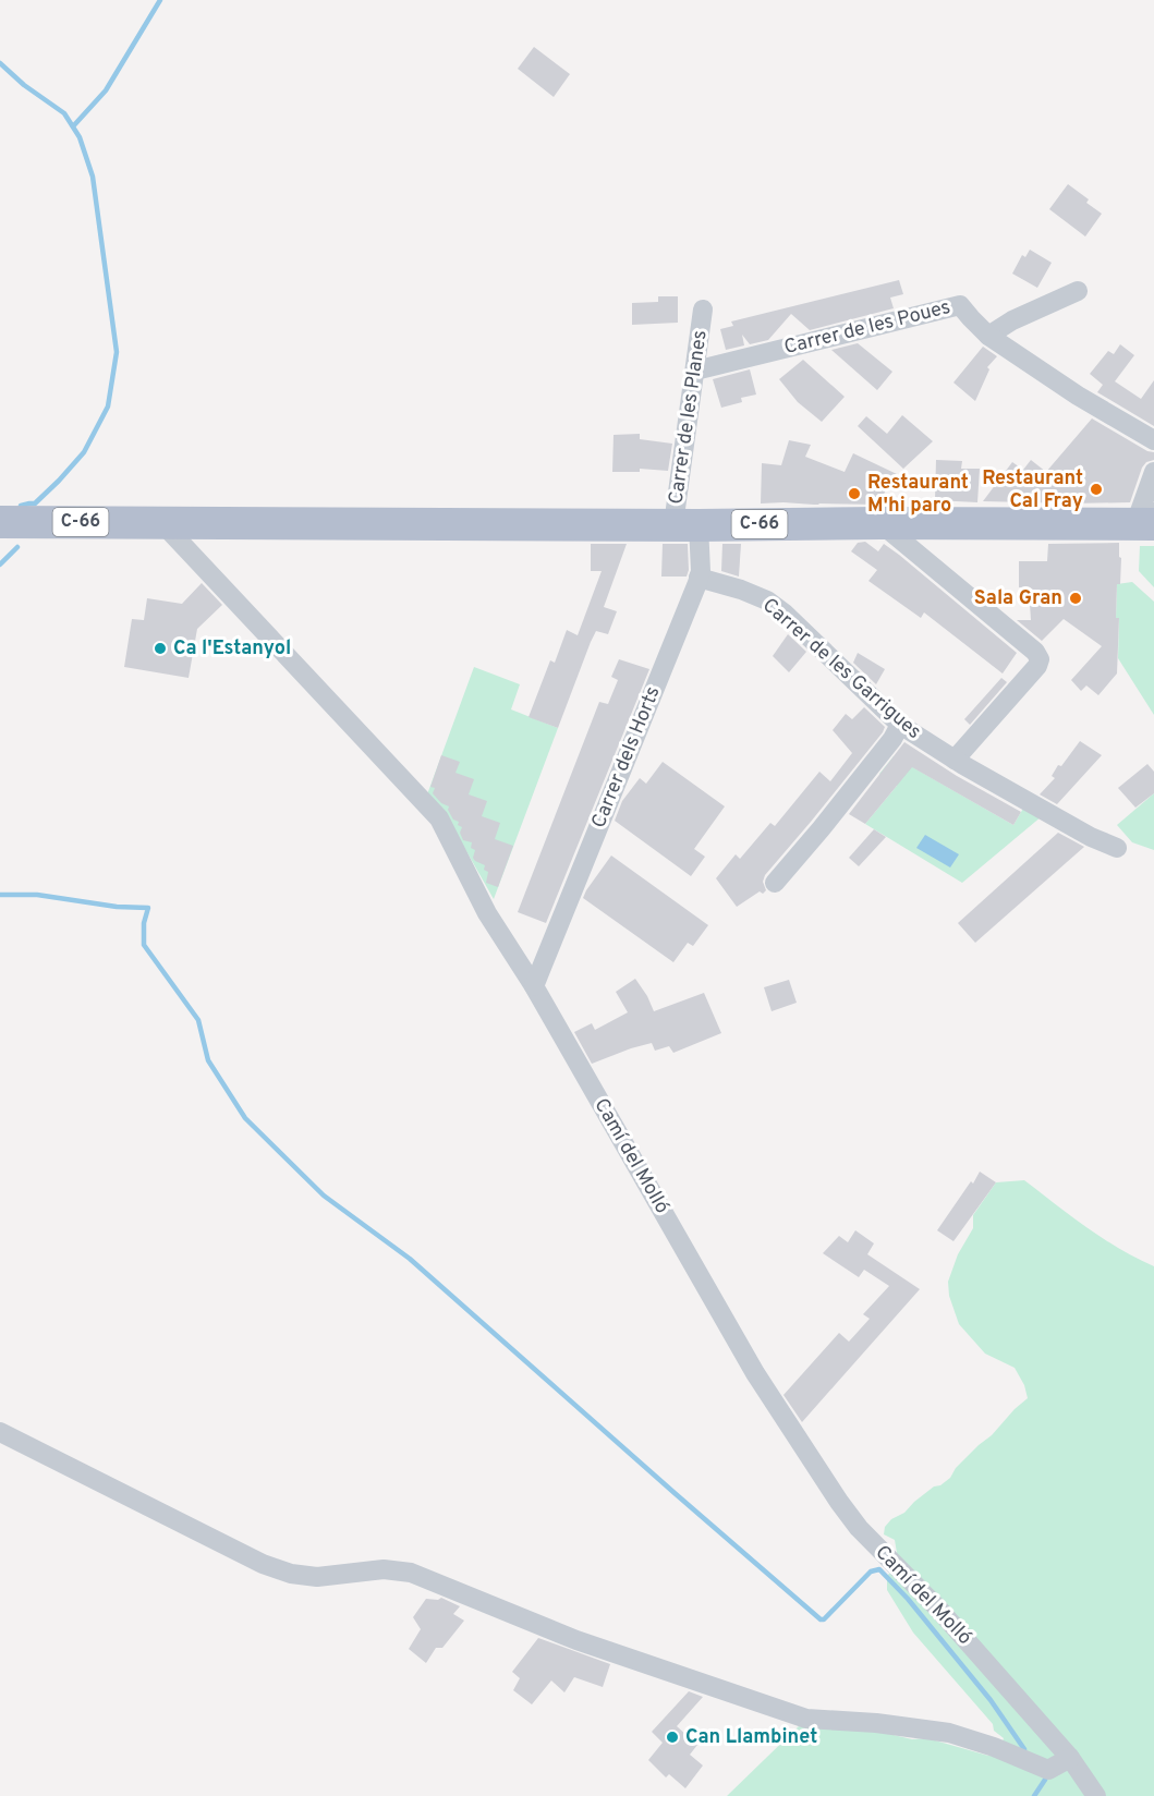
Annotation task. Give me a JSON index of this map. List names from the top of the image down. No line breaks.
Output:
{"streets":{"main road":["C-66"],"street":["Carrer de les Poues","Carrer de les Planes","Carrer de les Garrigues","Carrer dels Horts","Camí del Molló"]},"crossings":[["Carrer de les Poues","Carrer de les Planes"],["Carrer de les Planes","C-66"],["Carrer de les Planes","Carrer dels Horts"],["C-66","Carrer dels Horts"],["C-66","Camí del Molló"],["Carrer de les Garrigues","Carrer dels Horts"],["Carrer dels Horts","Camí del Molló"]],"places":["Restaurant Cal Fray","Restaurant M'hi paro","Sala Gran","Ca l'Estanyol","Can Llambinet"]}
